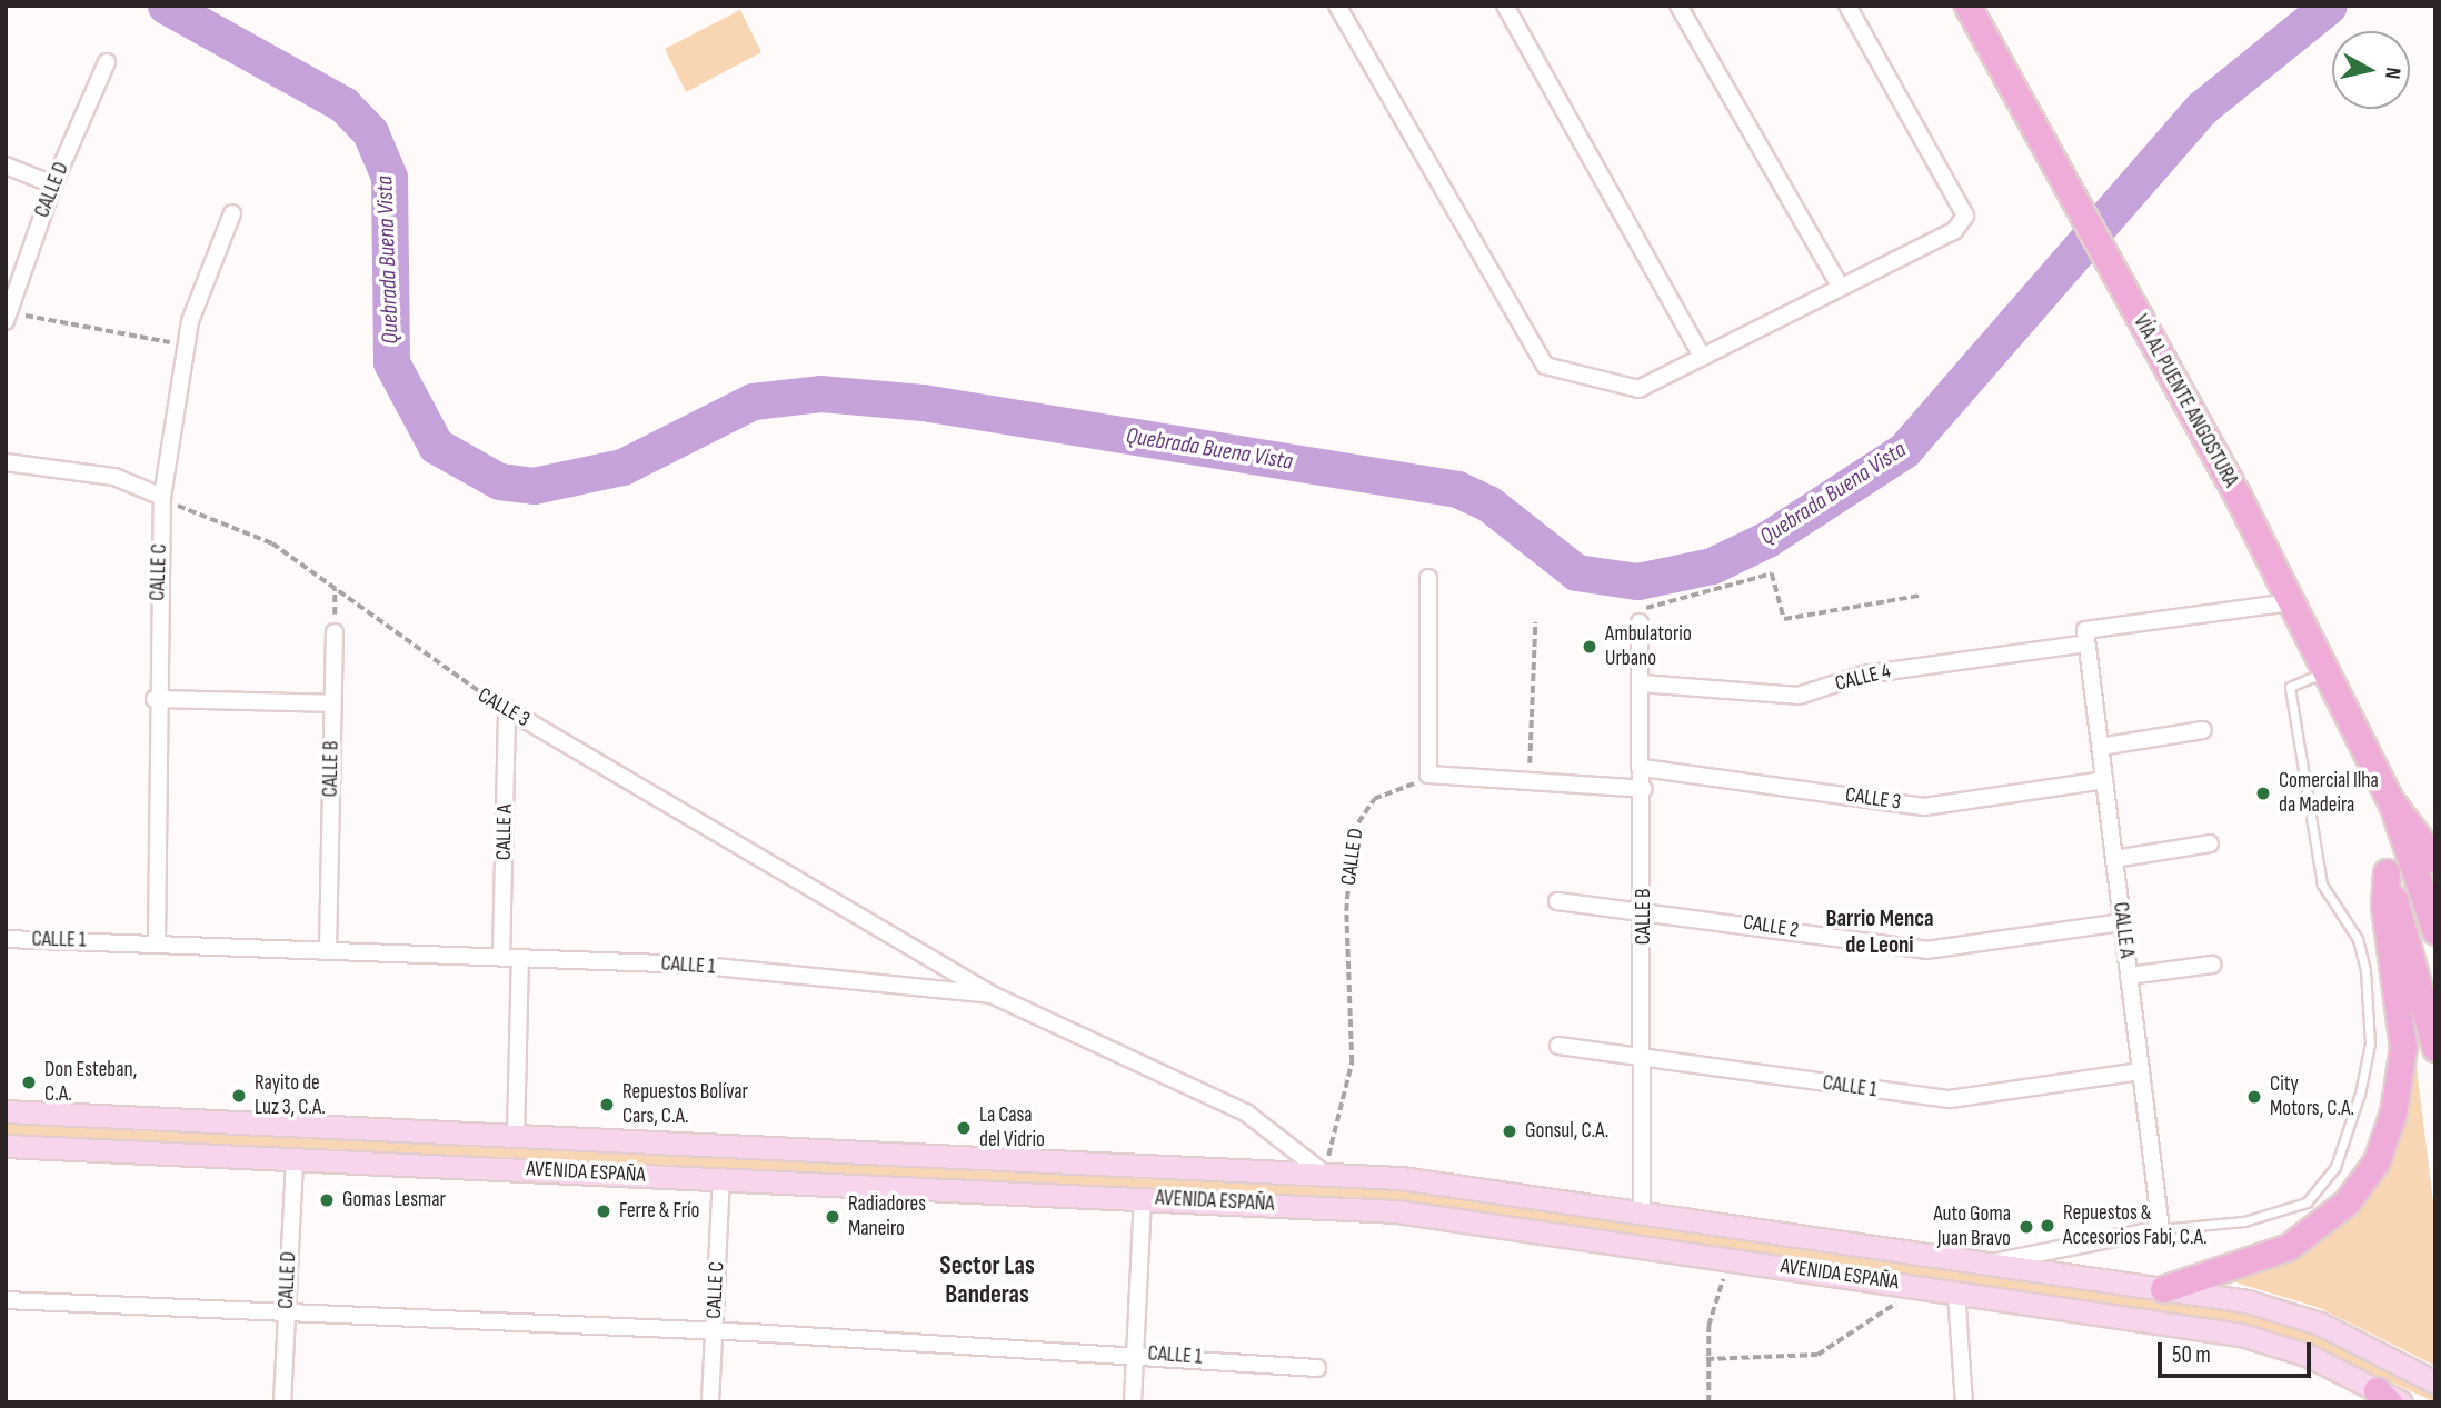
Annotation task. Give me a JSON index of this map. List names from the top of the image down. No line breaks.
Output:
{"streets":{"main road":["VÍA AL PUENTE ANGOSTURA","AVENIDA ESPAÑA"],"street":["CALLE D","CALLE C","CALLE 4","CALLE 3","CALLE B","CALLE A","CALLE 2","CALLE 1"]},"crossings":[["CALLE D","CALLE 1"],["CALLE D","AVENIDA ESPAÑA"],["VÍA AL PUENTE ANGOSTURA","CALLE 4"],["CALLE C","CALLE 3"],["CALLE C","CALLE 1"],["CALLE C","AVENIDA ESPAÑA"],["CALLE 4","CALLE B"],["CALLE 4","CALLE A"],["CALLE 3","CALLE B"],["CALLE 3","CALLE A"],["CALLE 3","CALLE 1"],["CALLE B","CALLE 2"],["CALLE B","CALLE 1"],["CALLE B","AVENIDA ESPAÑA"],["CALLE A","CALLE 2"],["CALLE A","CALLE 1"],["CALLE A","AVENIDA ESPAÑA"],["CALLE 1","AVENIDA ESPAÑA"]],"districts":["Barrio Menca de Leoni","Sector Las Banderas"],"water":["Quebrada Buena Vista"],"places":["Ambulatorio Urbano","Comercial Ilha da Madeira","Don Esteban, C.A.","Rayito de Luz 3, C.A.","City Motors, C.A.","Repuestos Bolívar Cars, C.A.","La Casa del Vidrio","Gonsul, C.A.","Gomas Lesmar","Ferre & Frío","Radiadores Maneiro","Repuestos & Accesorios Fabi, C.A.","Auto Goma Juan Bravo"],"scale_bar":"50 m","north":"right"}
